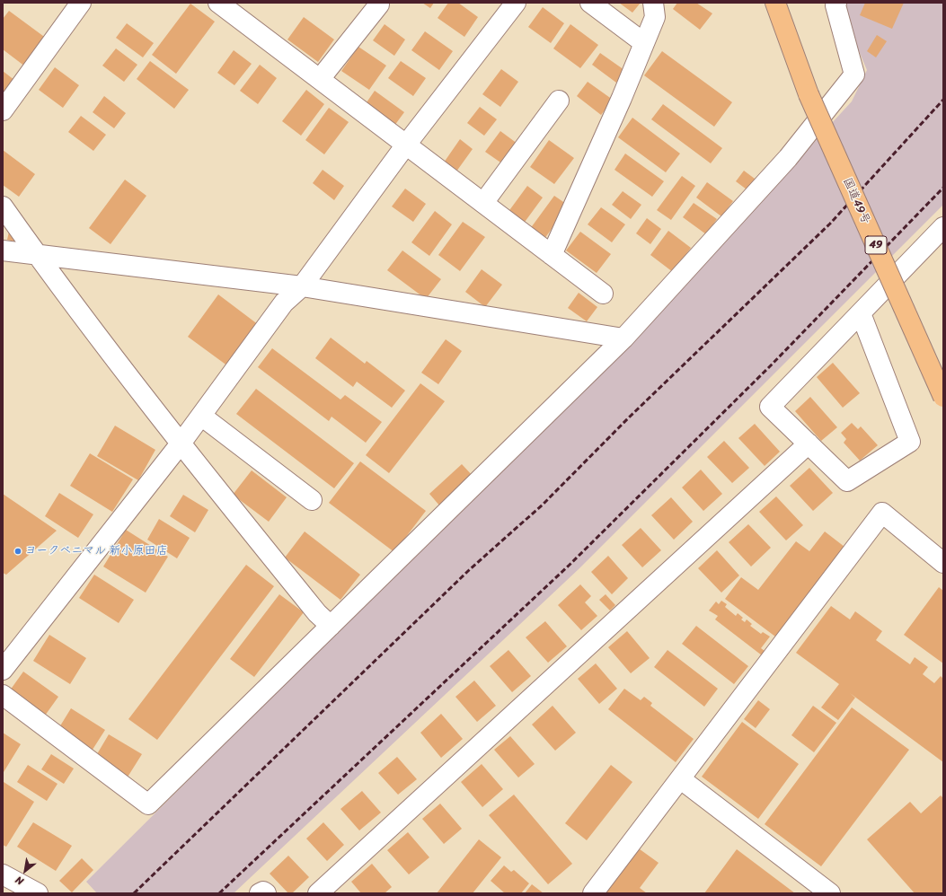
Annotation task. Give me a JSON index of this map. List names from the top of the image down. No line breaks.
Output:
{"streets":{"highway":["国道49号","49"]},"places":["ヨークベニマル 新小原田店"],"north":"bottom left"}
